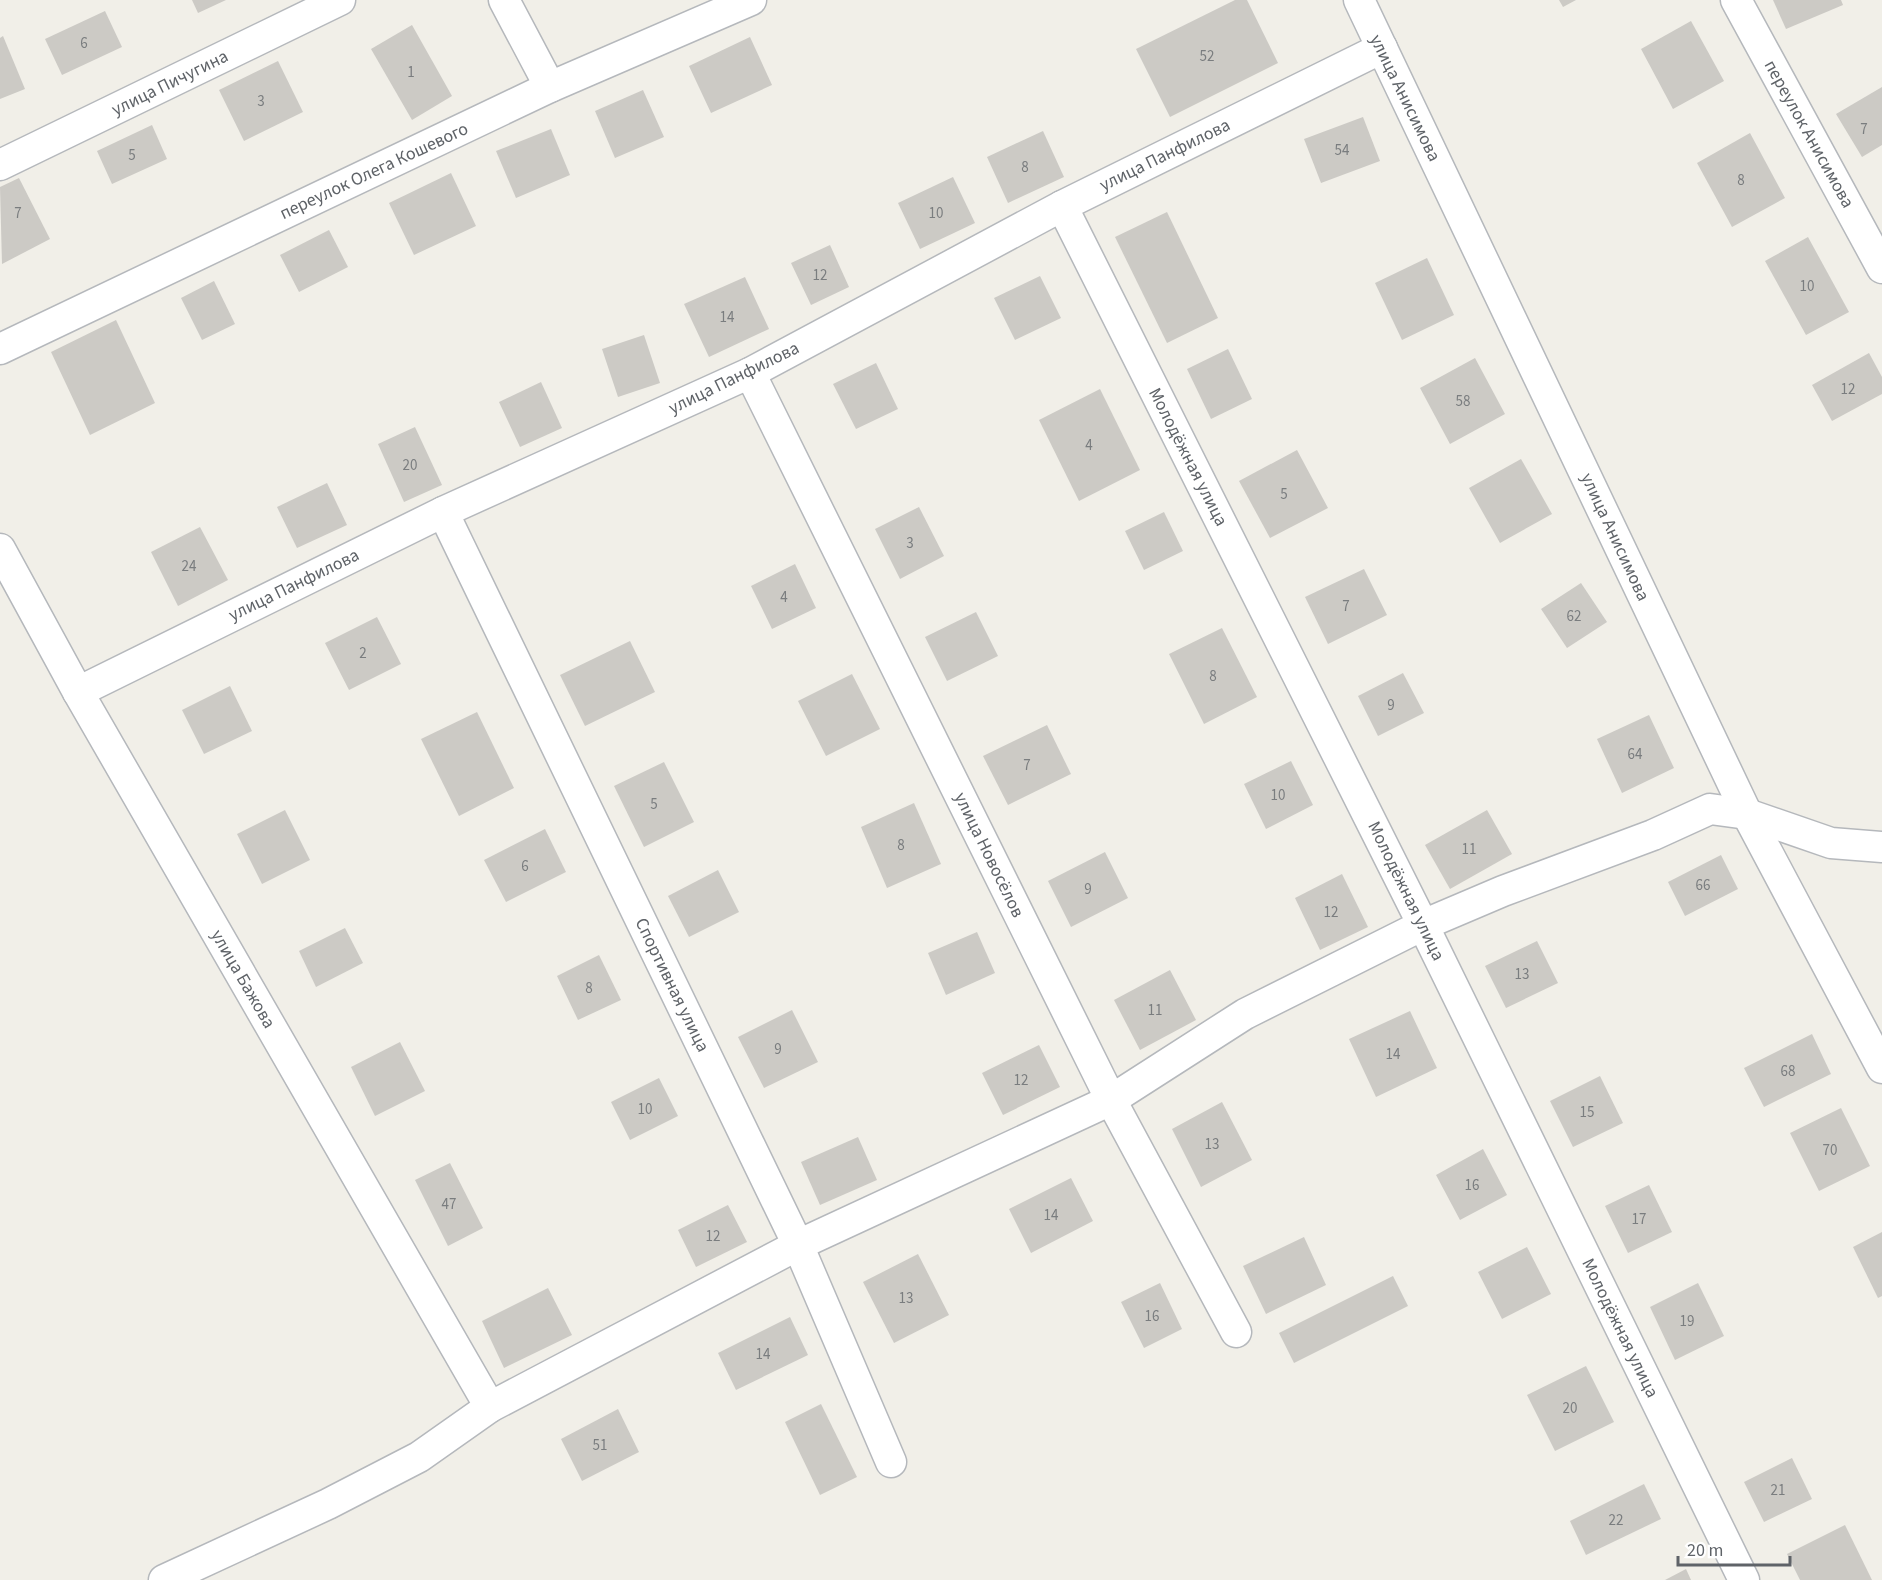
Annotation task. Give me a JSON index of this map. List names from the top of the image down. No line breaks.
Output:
{"streets":{"street":["улица Пичугина","улица Анисимова","переулок Анисимова","улица Панфилова","переулок Олега Кошевого","Молодёжная улица","улица Новосёлов","улица Бажова","Спортивная улица"]},"crossings":[["улица Анисимова","улица Панфилова"],["улица Панфилова","Молодёжная улица"],["улица Панфилова","улица Новосёлов"],["улица Панфилова","улица Бажова"],["улица Панфилова","Спортивная улица"]],"house_numbers":["6","52","1","3","7","54","5","8","8","7","10","12","10","14","12","58","4","20","5","3","24","4","7","62","2","8","9","64","7","10","5","8","11","6","66","9","12","13","8","11","9","14","68","12","10","15","13","70","16","47","14","17","12","13","16","19","14","20","51","21","22"],"scale_bar":"20 m"}
